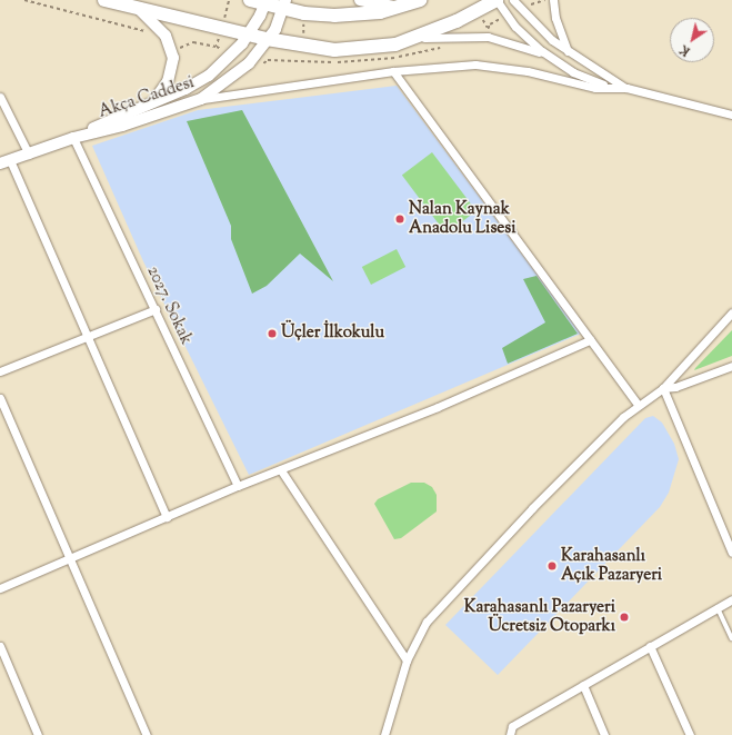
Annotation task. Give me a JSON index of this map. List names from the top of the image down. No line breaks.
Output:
{"streets":{"street":["Akça Caddesi","2027. Sokak"]},"crossings":[["Akça Caddesi","2027. Sokak"]],"places":["Nalan Kaynak Anadolu Lisesi","Üçler İlkokulu","Karahasanlı Açık Pazaryeri","Karahasanlı Pazaryeri Ücretsiz Otoparkı"],"north":"bottom left"}
